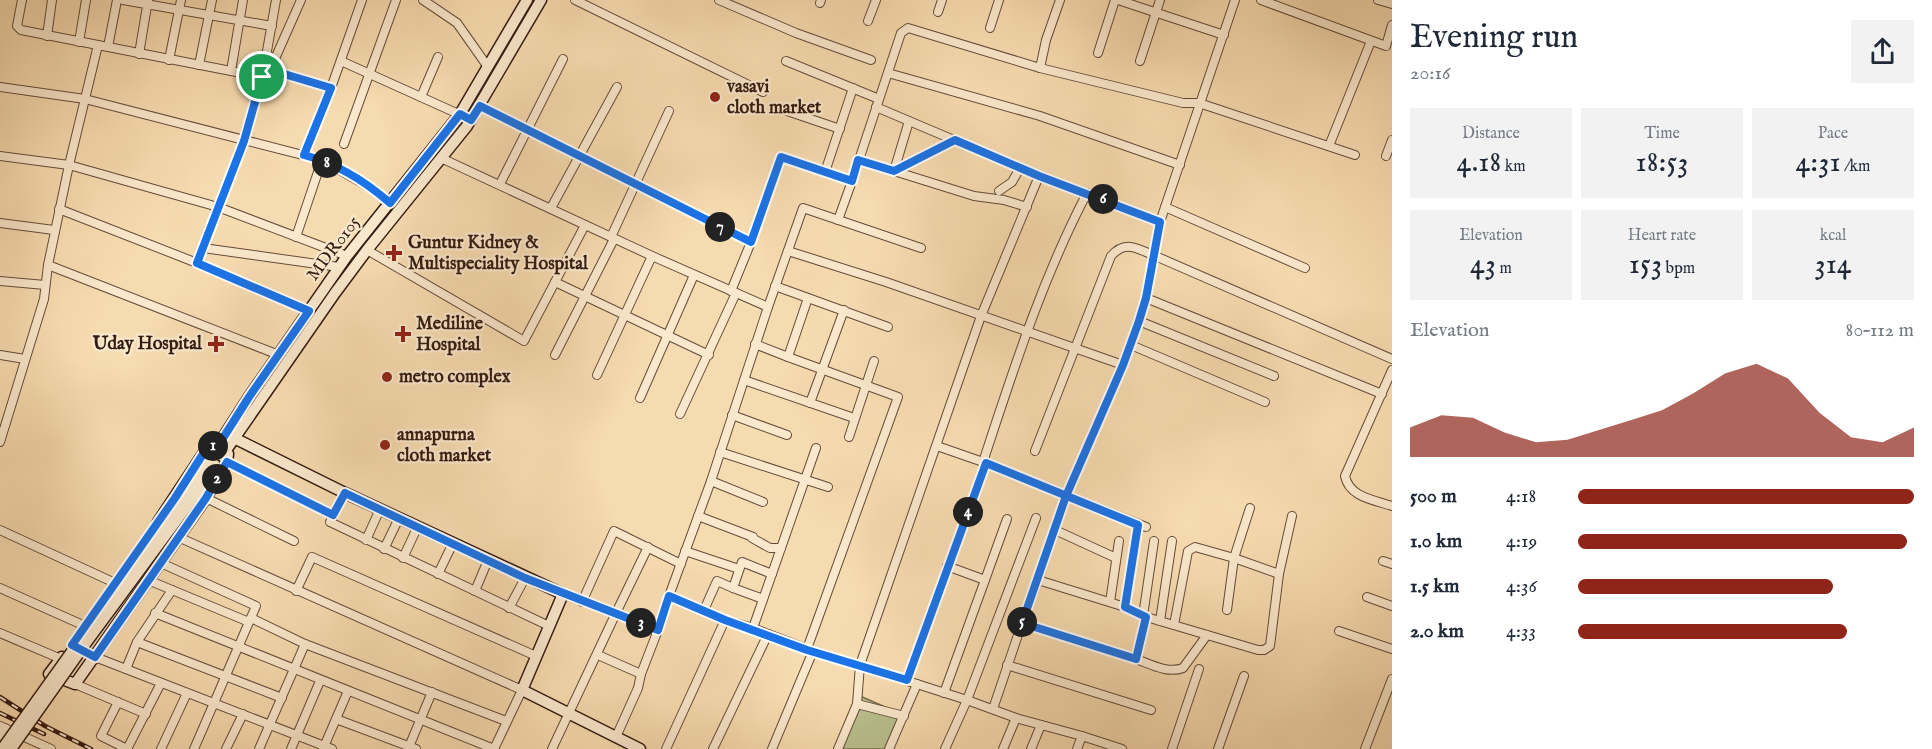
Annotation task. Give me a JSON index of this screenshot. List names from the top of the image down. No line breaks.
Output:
{"streets":{"main road":["MDR0105"]},"places":{"other":["vasavi cloth market","metro complex","annapurna cloth market"],"health":["Guntur Kidney & Multispeciality Hospital","Mediline Hospital","Uday Hospital"]},"page":{"heading":["Evening run","20:16"],"stats":[["Distance","4.18 km"],["Time","18:53"],["Pace","4:31 /km"],["Elevation","43 m"],["Heart rate","153 bpm"],["kcal","314"]],"pins":["8","6","7","1","2","4","5","3"],"chart":["Elevation","80–112 m"],"list":[{"name":"500 m","note":"4:18"},{"name":"1.0 km","note":"4:19"},{"name":"1.5 km","note":"4:36"},{"name":"2.0 km","note":"4:33"}]}}
